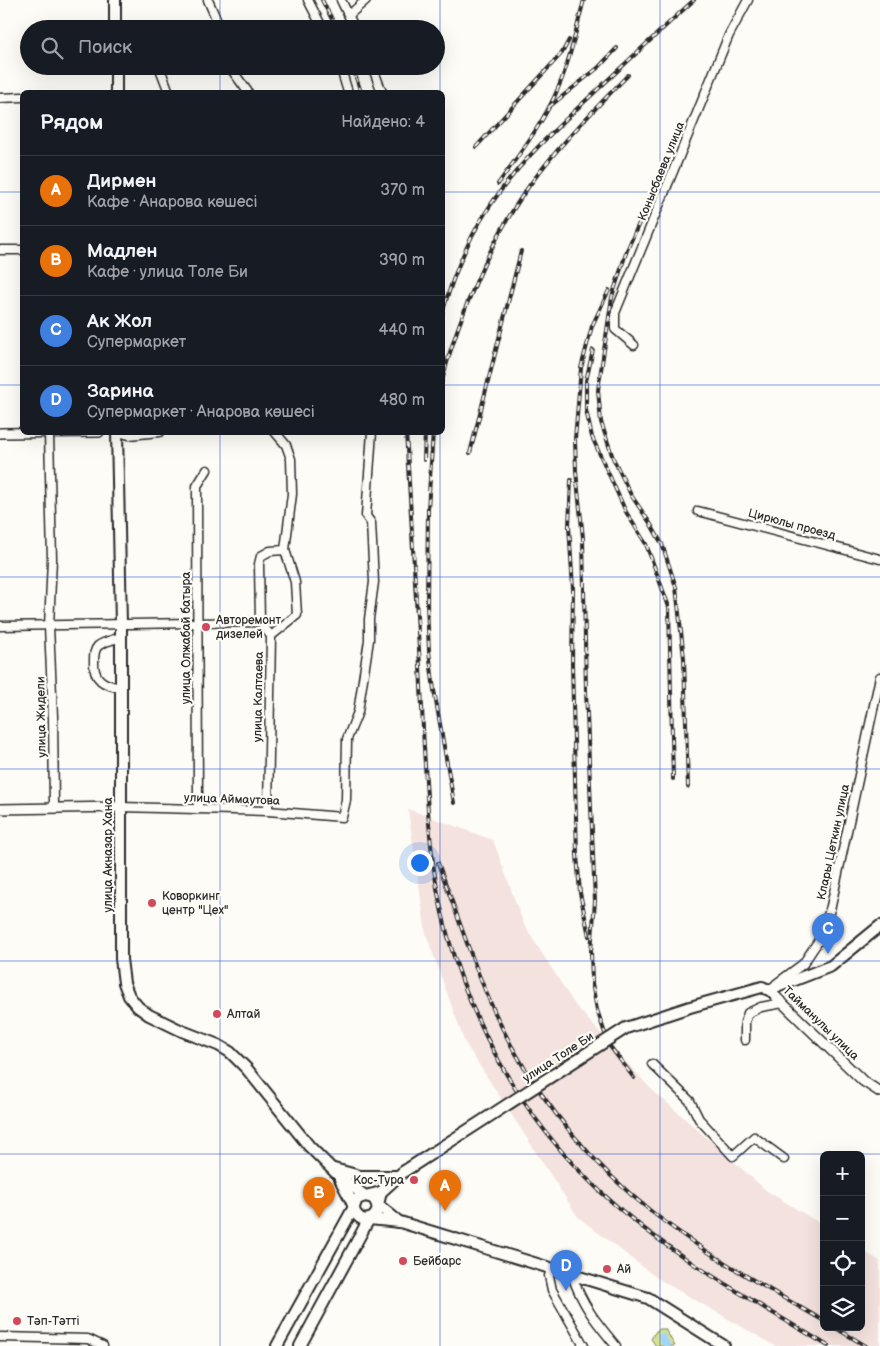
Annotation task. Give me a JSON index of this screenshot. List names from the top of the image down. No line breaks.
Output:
{"streets":{"main road":["улица Акназар Хана","улица Толе Би"],"street":["Конысбаева улица","Цирюлы проезд","улица Олжабай батыра","улица Калтаева","улица Жидели","улица Аймаутова","Клары Цеткин улица","Тайманулы улица"]},"crossings":[["улица Олжабай батыра","улица Аймаутова"],["улица Калтаева","улица Аймаутова"],["улица Аймаутова","улица Акназар Хана"],["Клары Цеткин улица","Тайманулы улица"],["Клары Цеткин улица","улица Толе Би"],["Тайманулы улица","улица Толе Би"]],"places":["Авторемонт дизелей","Коворкинг центр \"Цех\"","Алтай","Кос-Тура","Бейбарс","Ай","Тәп-Тәтті"],"page":{"search":"Поиск","heading":["Рядом","Найдено: 4"],"list":[{"mark":"A","name":"Дирмен","note":"Кафе · Анарова көшесі","value":"370 m"},{"mark":"B","name":"Мадлен","note":"Кафе · улица Толе Би","value":"390 m"},{"mark":"C","name":"Ак Жол","note":"Супермаркет","value":"440 m"},{"mark":"D","name":"Зарина","note":"Супермаркет · Анарова көшесі","value":"480 m"}],"pins":["C","A","B","D"],"map_buttons":["+","−"]}}
